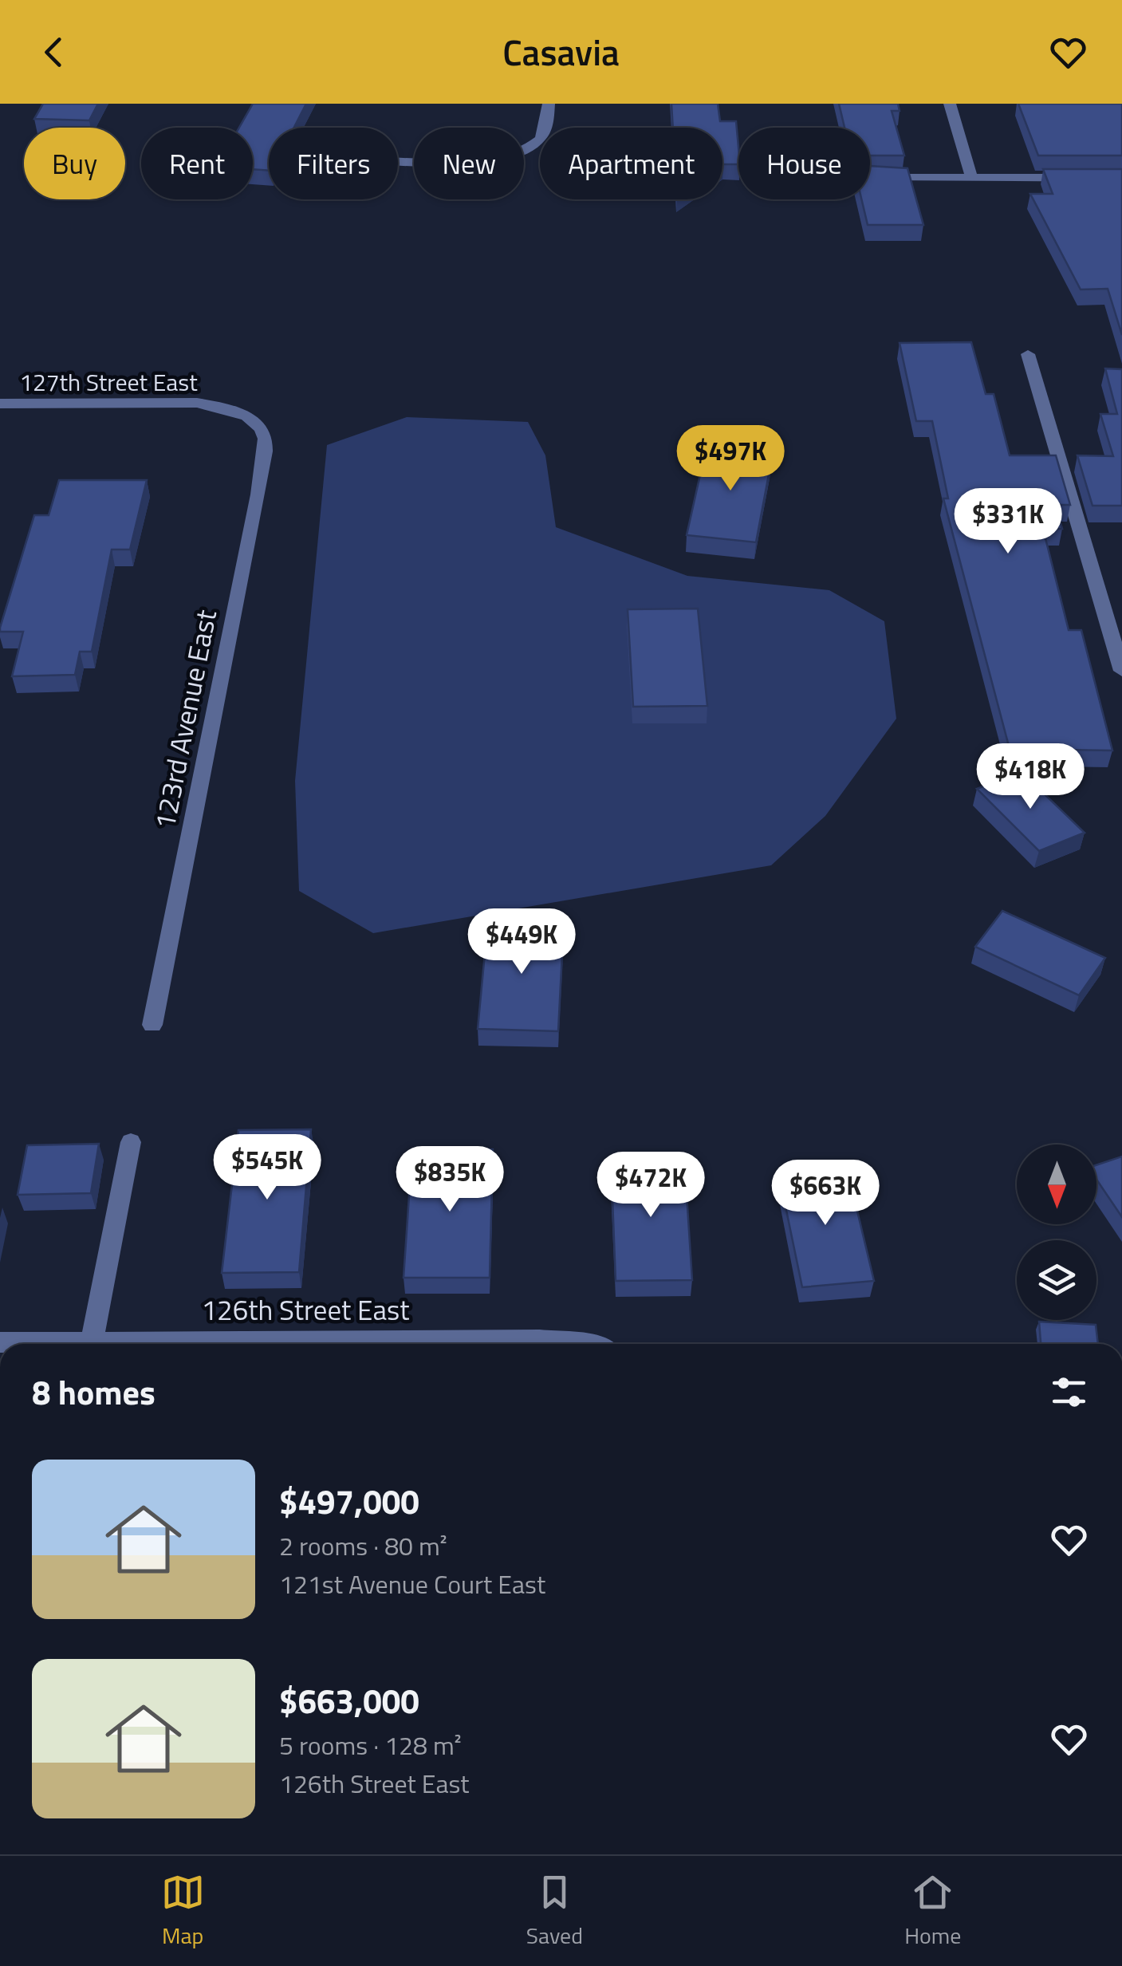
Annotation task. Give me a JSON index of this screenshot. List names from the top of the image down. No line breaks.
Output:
{"streets":{"street":["127th Street East","123rd Avenue East","126th Street East"]},"crossings":[["127th Street East","123rd Avenue East"]],"north":"bottom","page":{"header":"Casavia","chip":["Buy","Rent","Filters","New","Apartment","House"],"price":["$497K","$331K","$418K","$449K","$545K","$835K","$472K","$663K"],"heading":"8 homes","list":[{"name":"$497,000","note":"2 rooms · 80 m² · 121st Avenue Court East"},{"name":"$663,000","note":"5 rooms · 128 m² · 126th Street East"}],"tabs":["Map","Saved","Home"]}}
